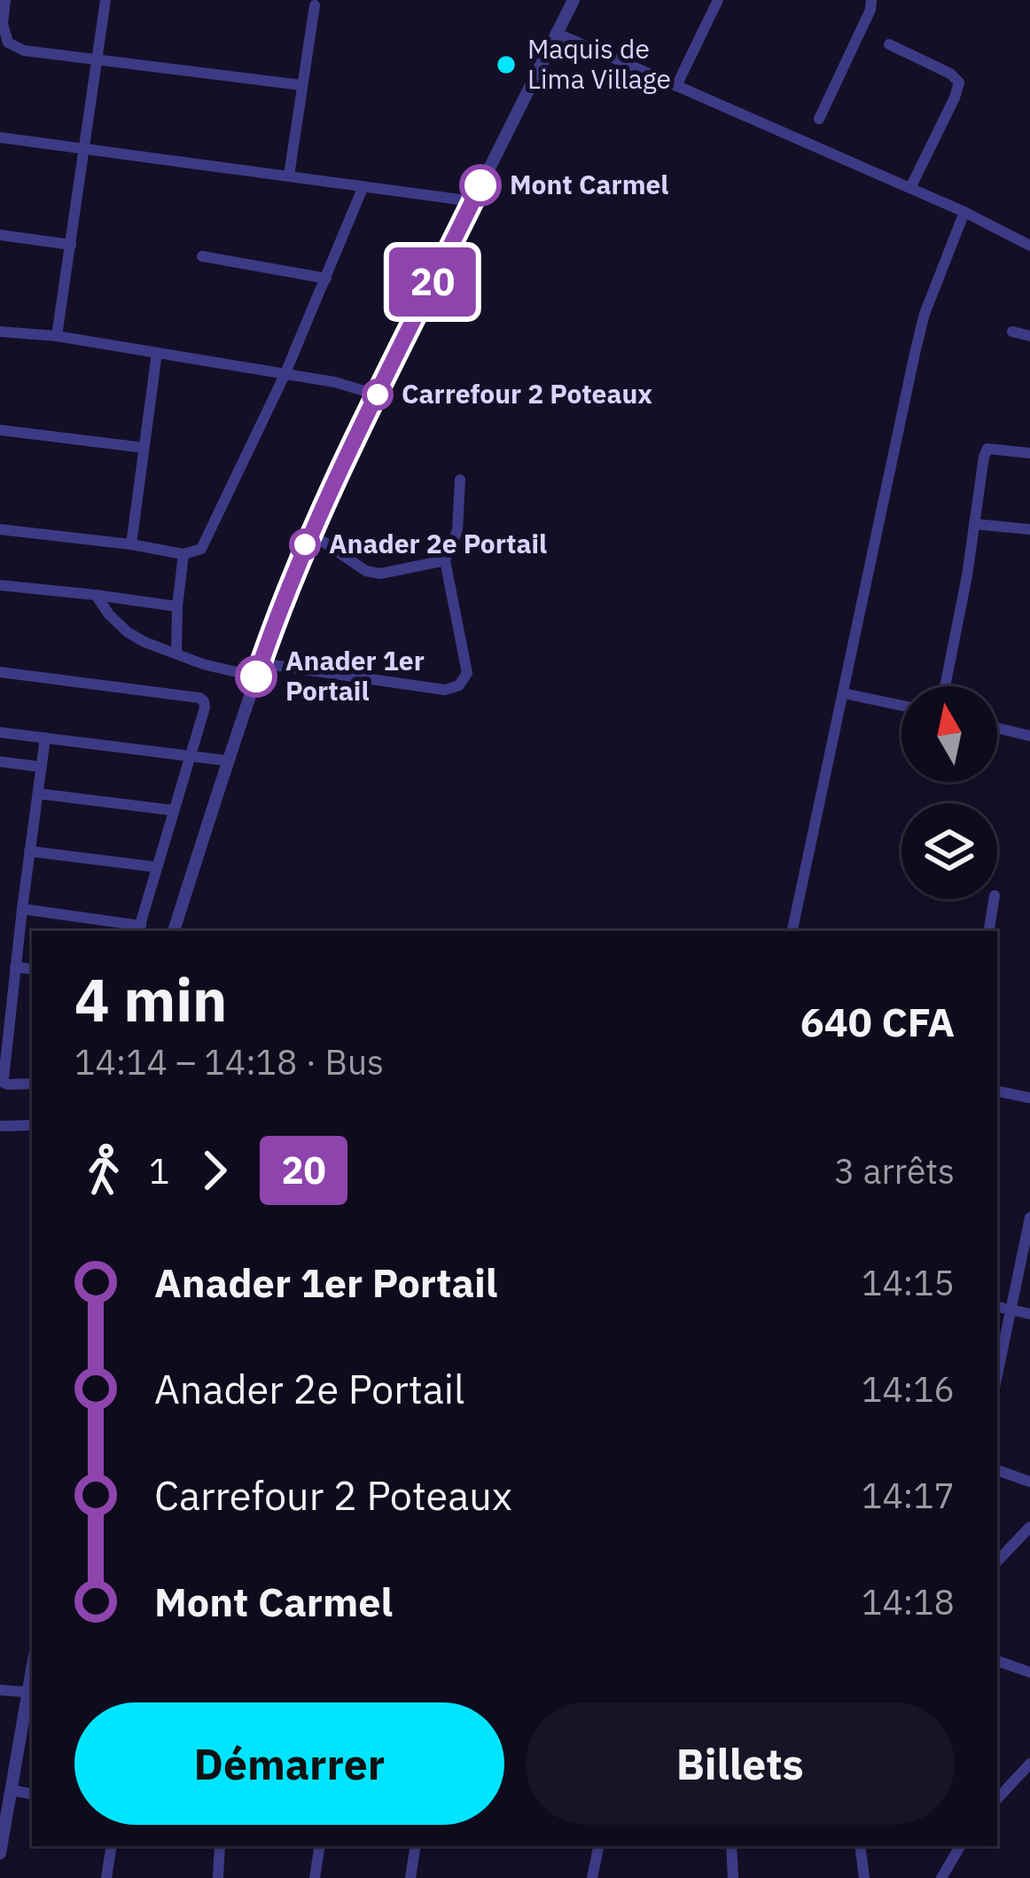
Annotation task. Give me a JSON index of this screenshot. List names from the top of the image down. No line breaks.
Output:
{"places":["Maquis de Lima Village","Mont Carmel","Carrefour 2 Poteaux","Anader 2e Portail","Anader 1er Portail"],"lines":["bus line 20"],"north":"top","page":{"on_map":"20","heading":["4 min","14:14 – 14:18 · Bus","640 CFA"],"legs":["1","20","3 arrêts"],"list":[{"name":"Anader 1er Portail","value":"14:15"},{"name":"Anader 2e Portail","value":"14:16"},{"name":"Carrefour 2 Poteaux","value":"14:17"},{"name":"Mont Carmel","value":"14:18"}],"buttons":["Démarrer","Billets"]}}
